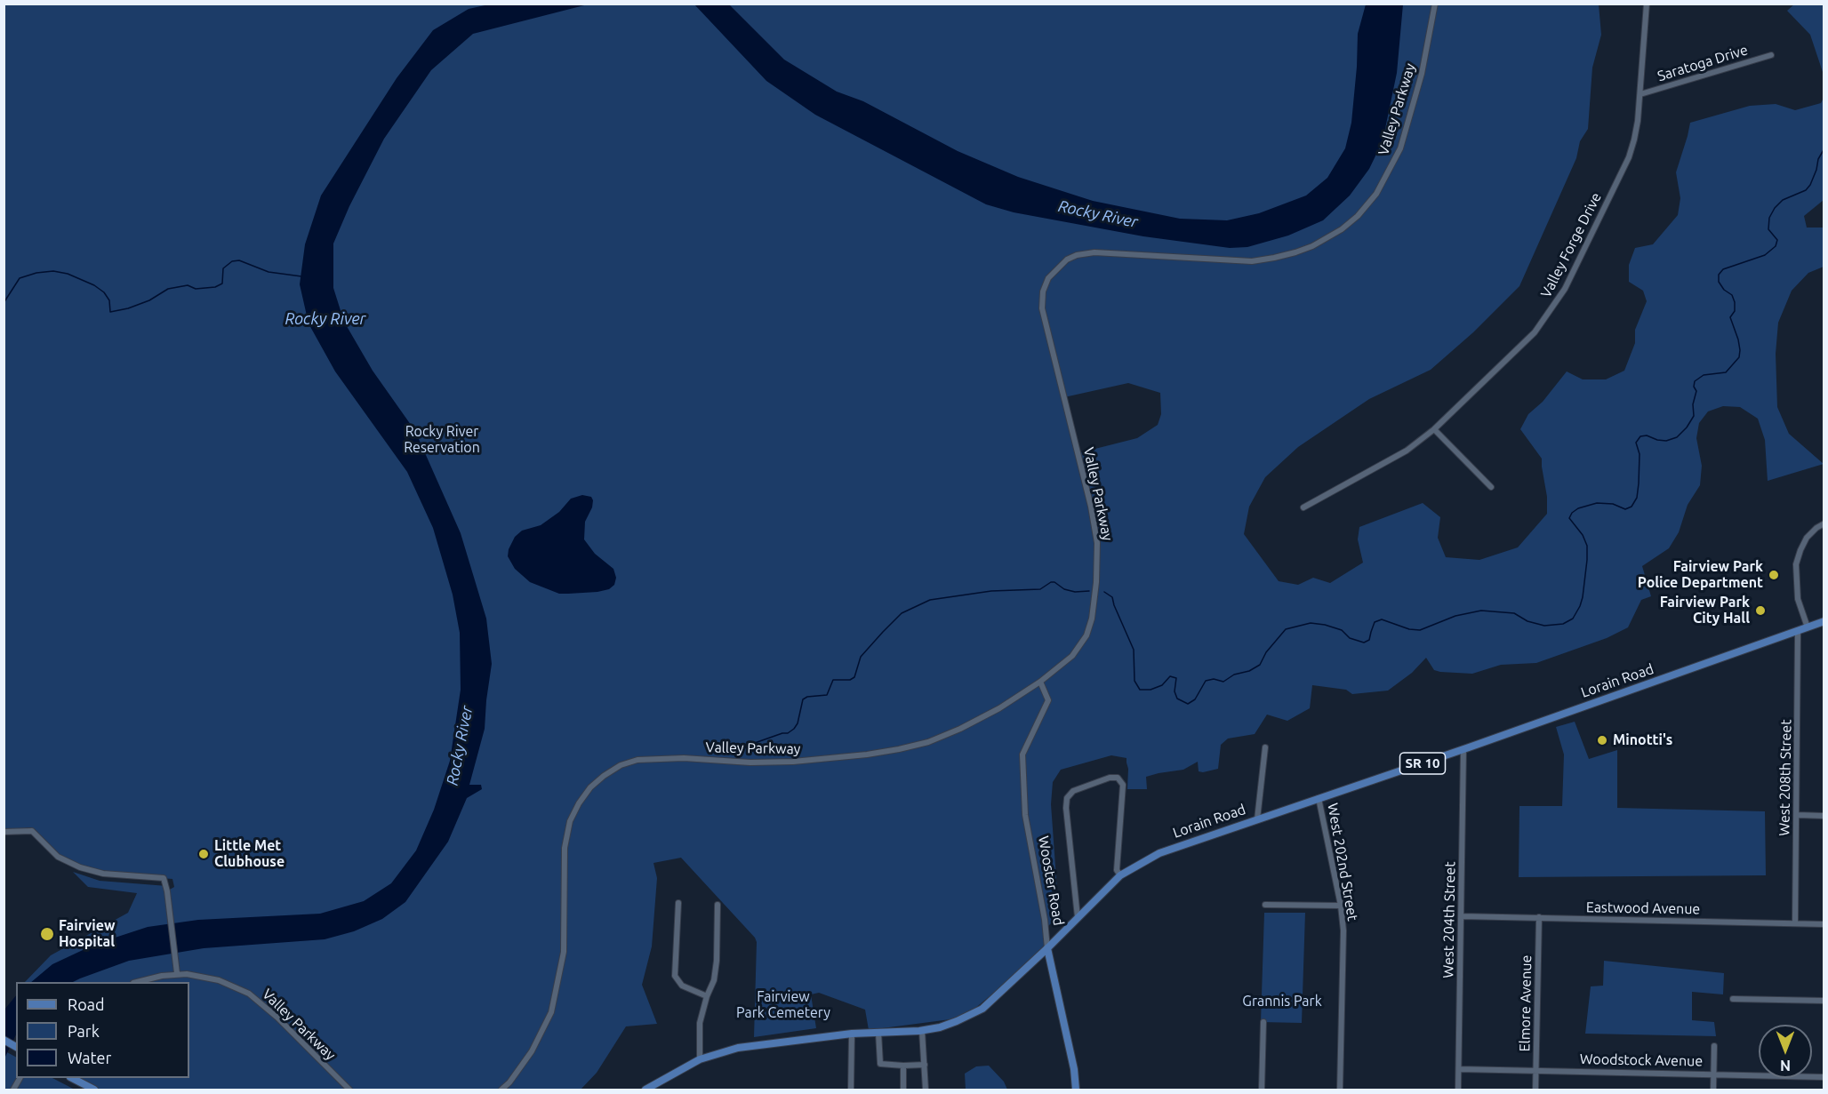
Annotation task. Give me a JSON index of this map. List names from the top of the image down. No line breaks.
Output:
{"streets":{"main road":["Lorain Road","SR 10","Wooster Road"],"street":["Saratoga Drive","Valley Parkway","Valley Forge Drive","West 208th Street","West 202nd Street","Eastwood Avenue","West 204th Street","Elmore Avenue","Woodstock Avenue"]},"crossings":[["Saratoga Drive","Valley Forge Drive"],["Valley Parkway","Wooster Road"],["Lorain Road","West 208th Street"],["Lorain Road","West 202nd Street"],["Lorain Road","Wooster Road"],["Lorain Road","West 204th Street"],["West 208th Street","Eastwood Avenue"],["Eastwood Avenue","West 204th Street"],["Eastwood Avenue","Elmore Avenue"],["West 204th Street","Woodstock Avenue"],["Elmore Avenue","Woodstock Avenue"]],"water":["Rocky River"],"parks":["Rocky River Reservation","Fairview Park Cemetery","Grannis Park"],"places":["Fairview Park Police Department","Fairview Park City Hall","Minotti's","Little Met Clubhouse","Fairview Hospital"],"legend":["Road","Park","Water"],"north":"bottom"}
